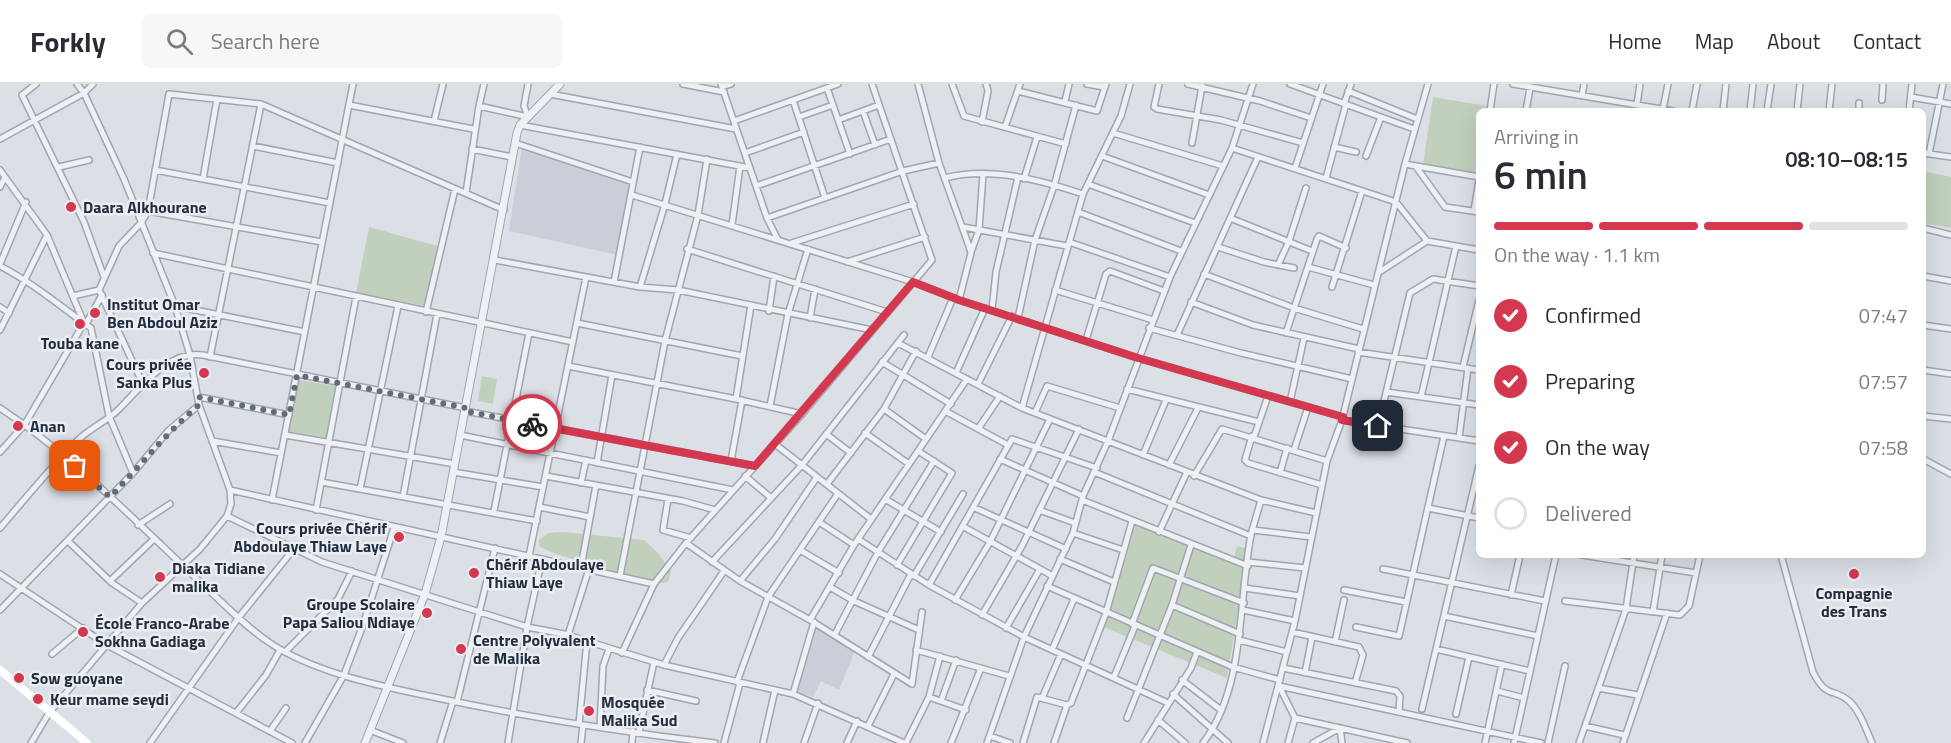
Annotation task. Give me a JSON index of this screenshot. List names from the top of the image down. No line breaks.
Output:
{"places":["Daara Alkhourane","Institut Omar Ben Abdoul Aziz","Touba kane","Cours privée Sanka Plus","Anan","Cours privée Chérif Abdoulaye Thiaw Laye","Chérif Abdoulaye Thiaw Laye","Compagnie des Trans","Diaka Tidiane malika","Groupe Scolaire Papa Saliou Ndiaye","École Franco-Arabe Sokhna Gadiaga","Centre Polyvalent de Malika","Sow guoyane","Keur mame seydi","Mosquée Malika Sud"],"page":{"header":"Forkly","search":"Search here","nav":["Home","Map","About","Contact"],"heading":["6 min","Arriving in","08:10–08:15"],"bar":"On the way · 1.1 km","list":[["Confirmed","07:47"],["Preparing","07:57"],["On the way","07:58"],"Delivered"]}}
